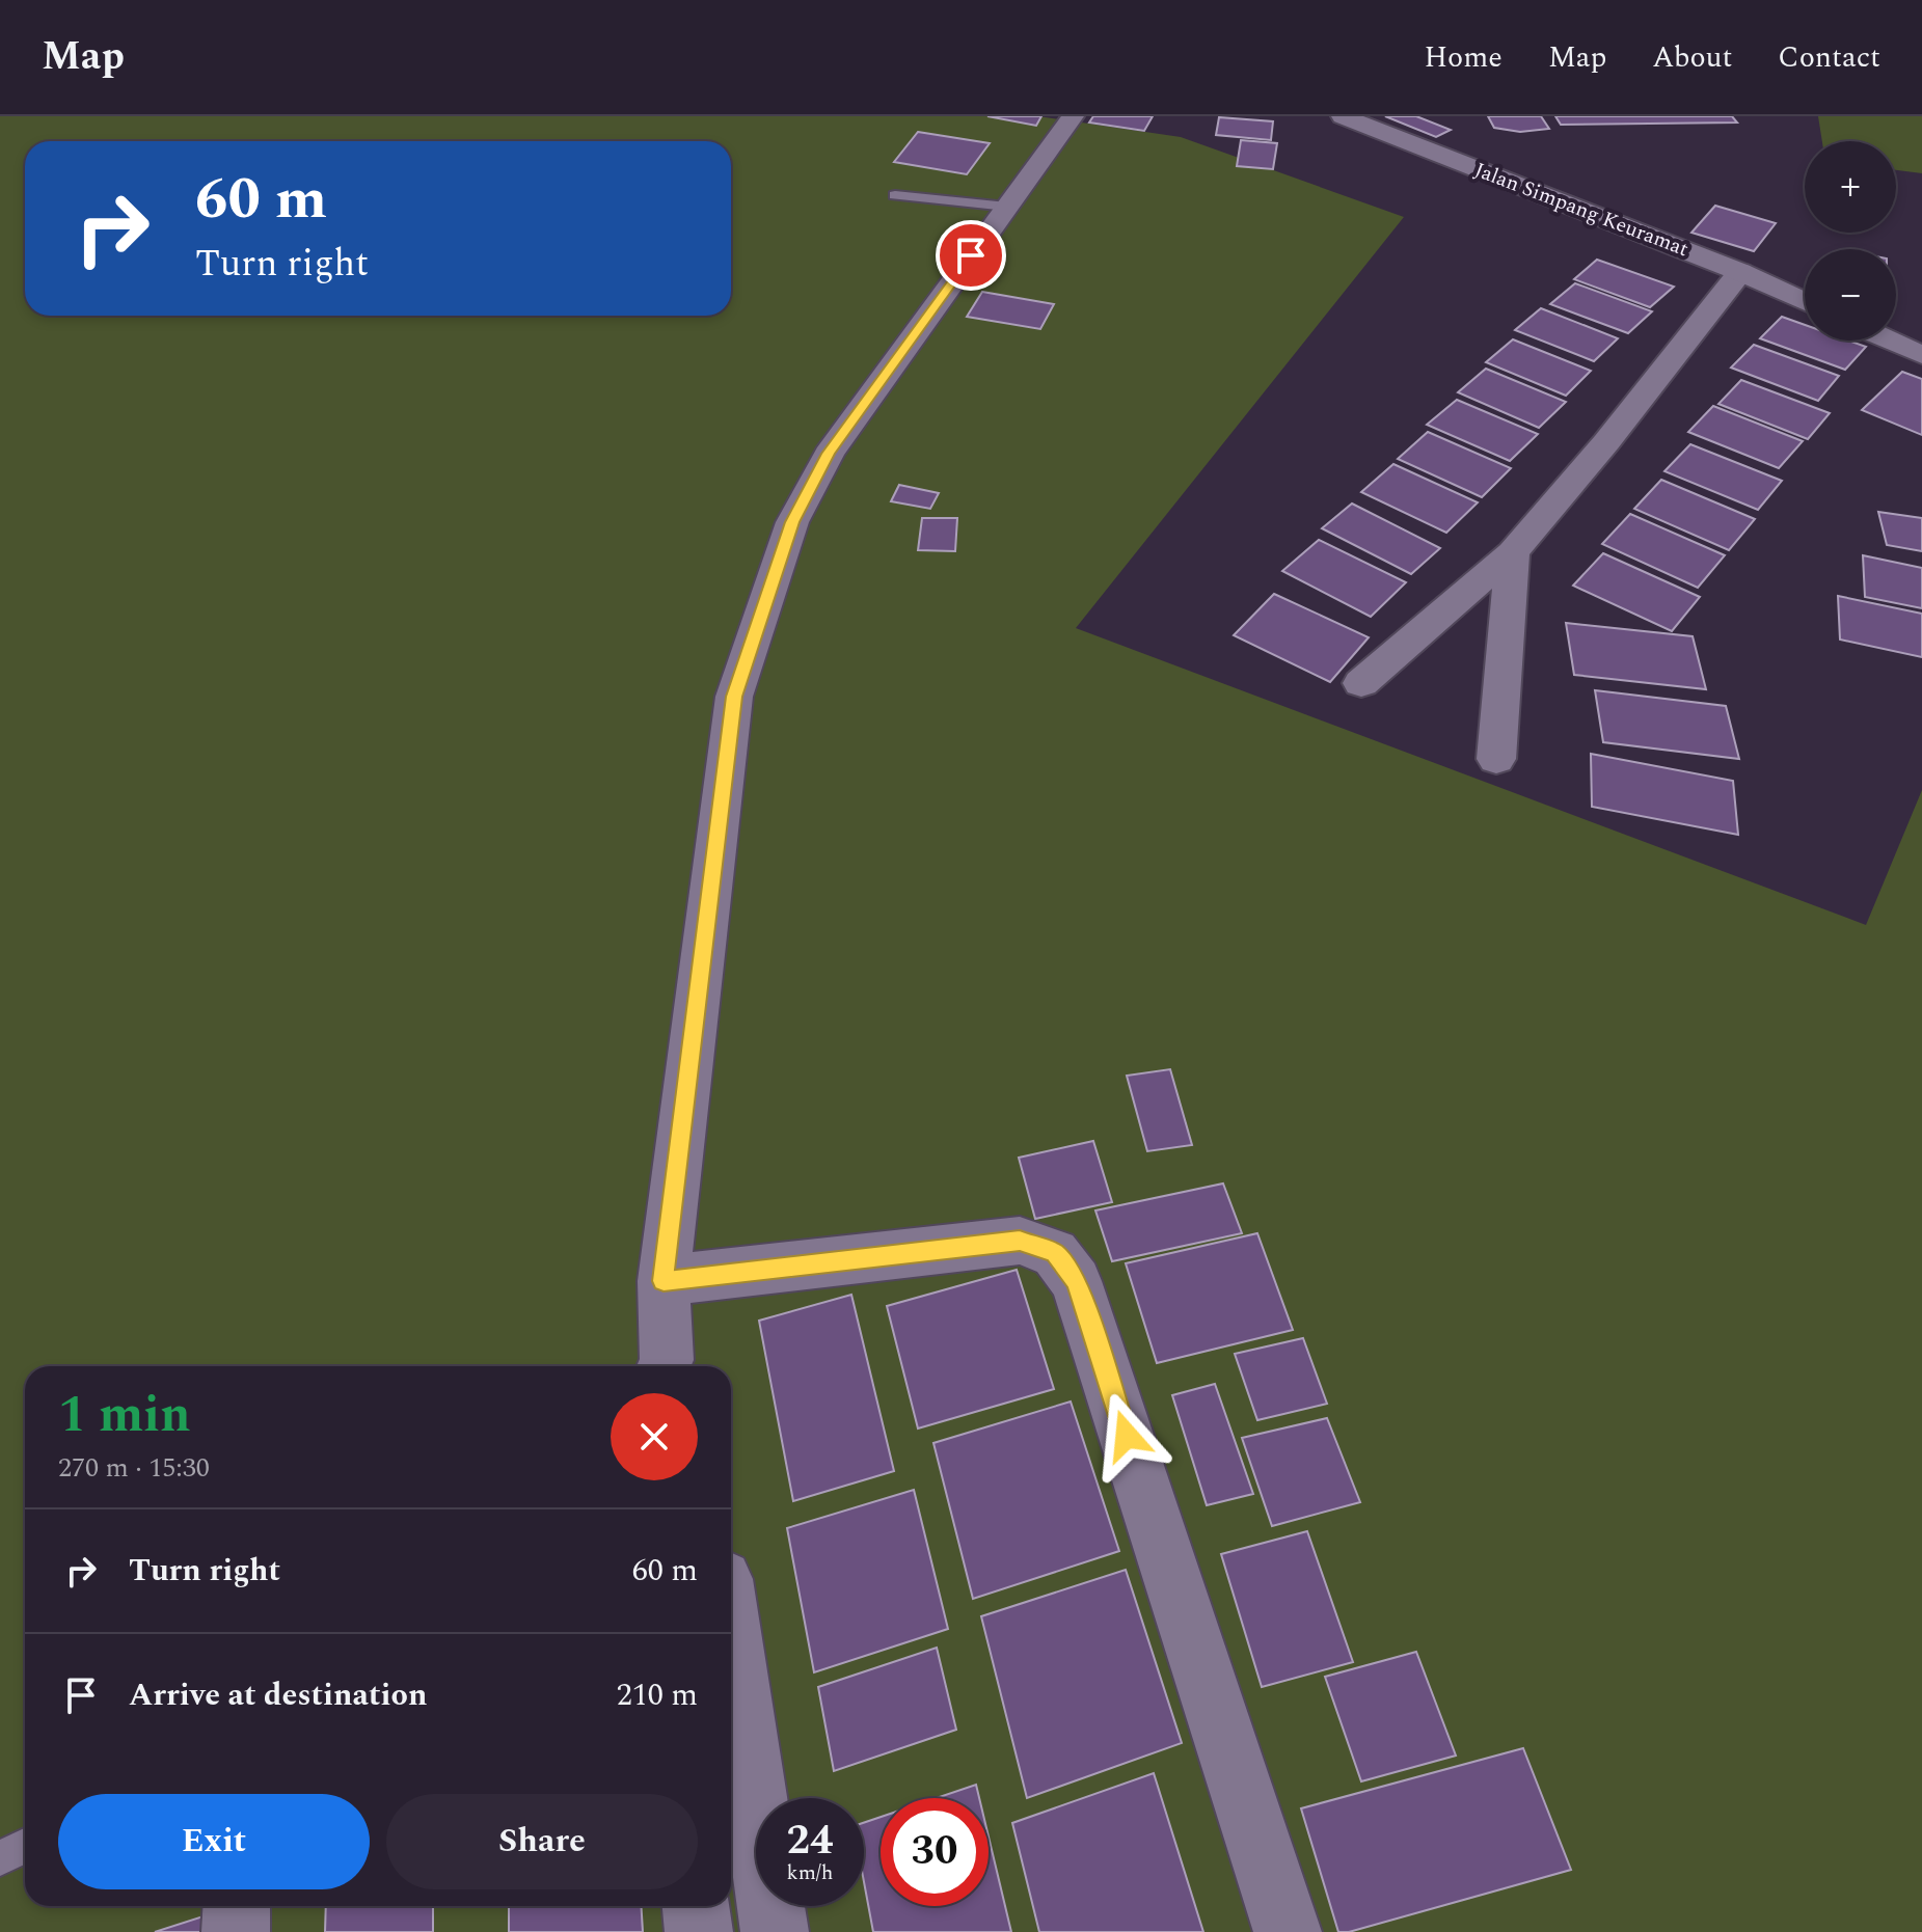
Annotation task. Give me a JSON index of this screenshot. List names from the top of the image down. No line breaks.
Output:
{"streets":{"street":["Jalan Simpang Keuramat"]},"page":{"header":"Map","nav":["Home","Map","About","Contact"],"map_buttons":["+","−"],"turn":["60 m","Turn right"],"heading":["1 min","270 m · 15:30"],"list":[{"name":"Turn right","value":"60 m"},{"name":"Arrive at destination","value":"210 m"}],"buttons":["Exit","Share"],"speed":"24 km/h","limit":"30"}}
